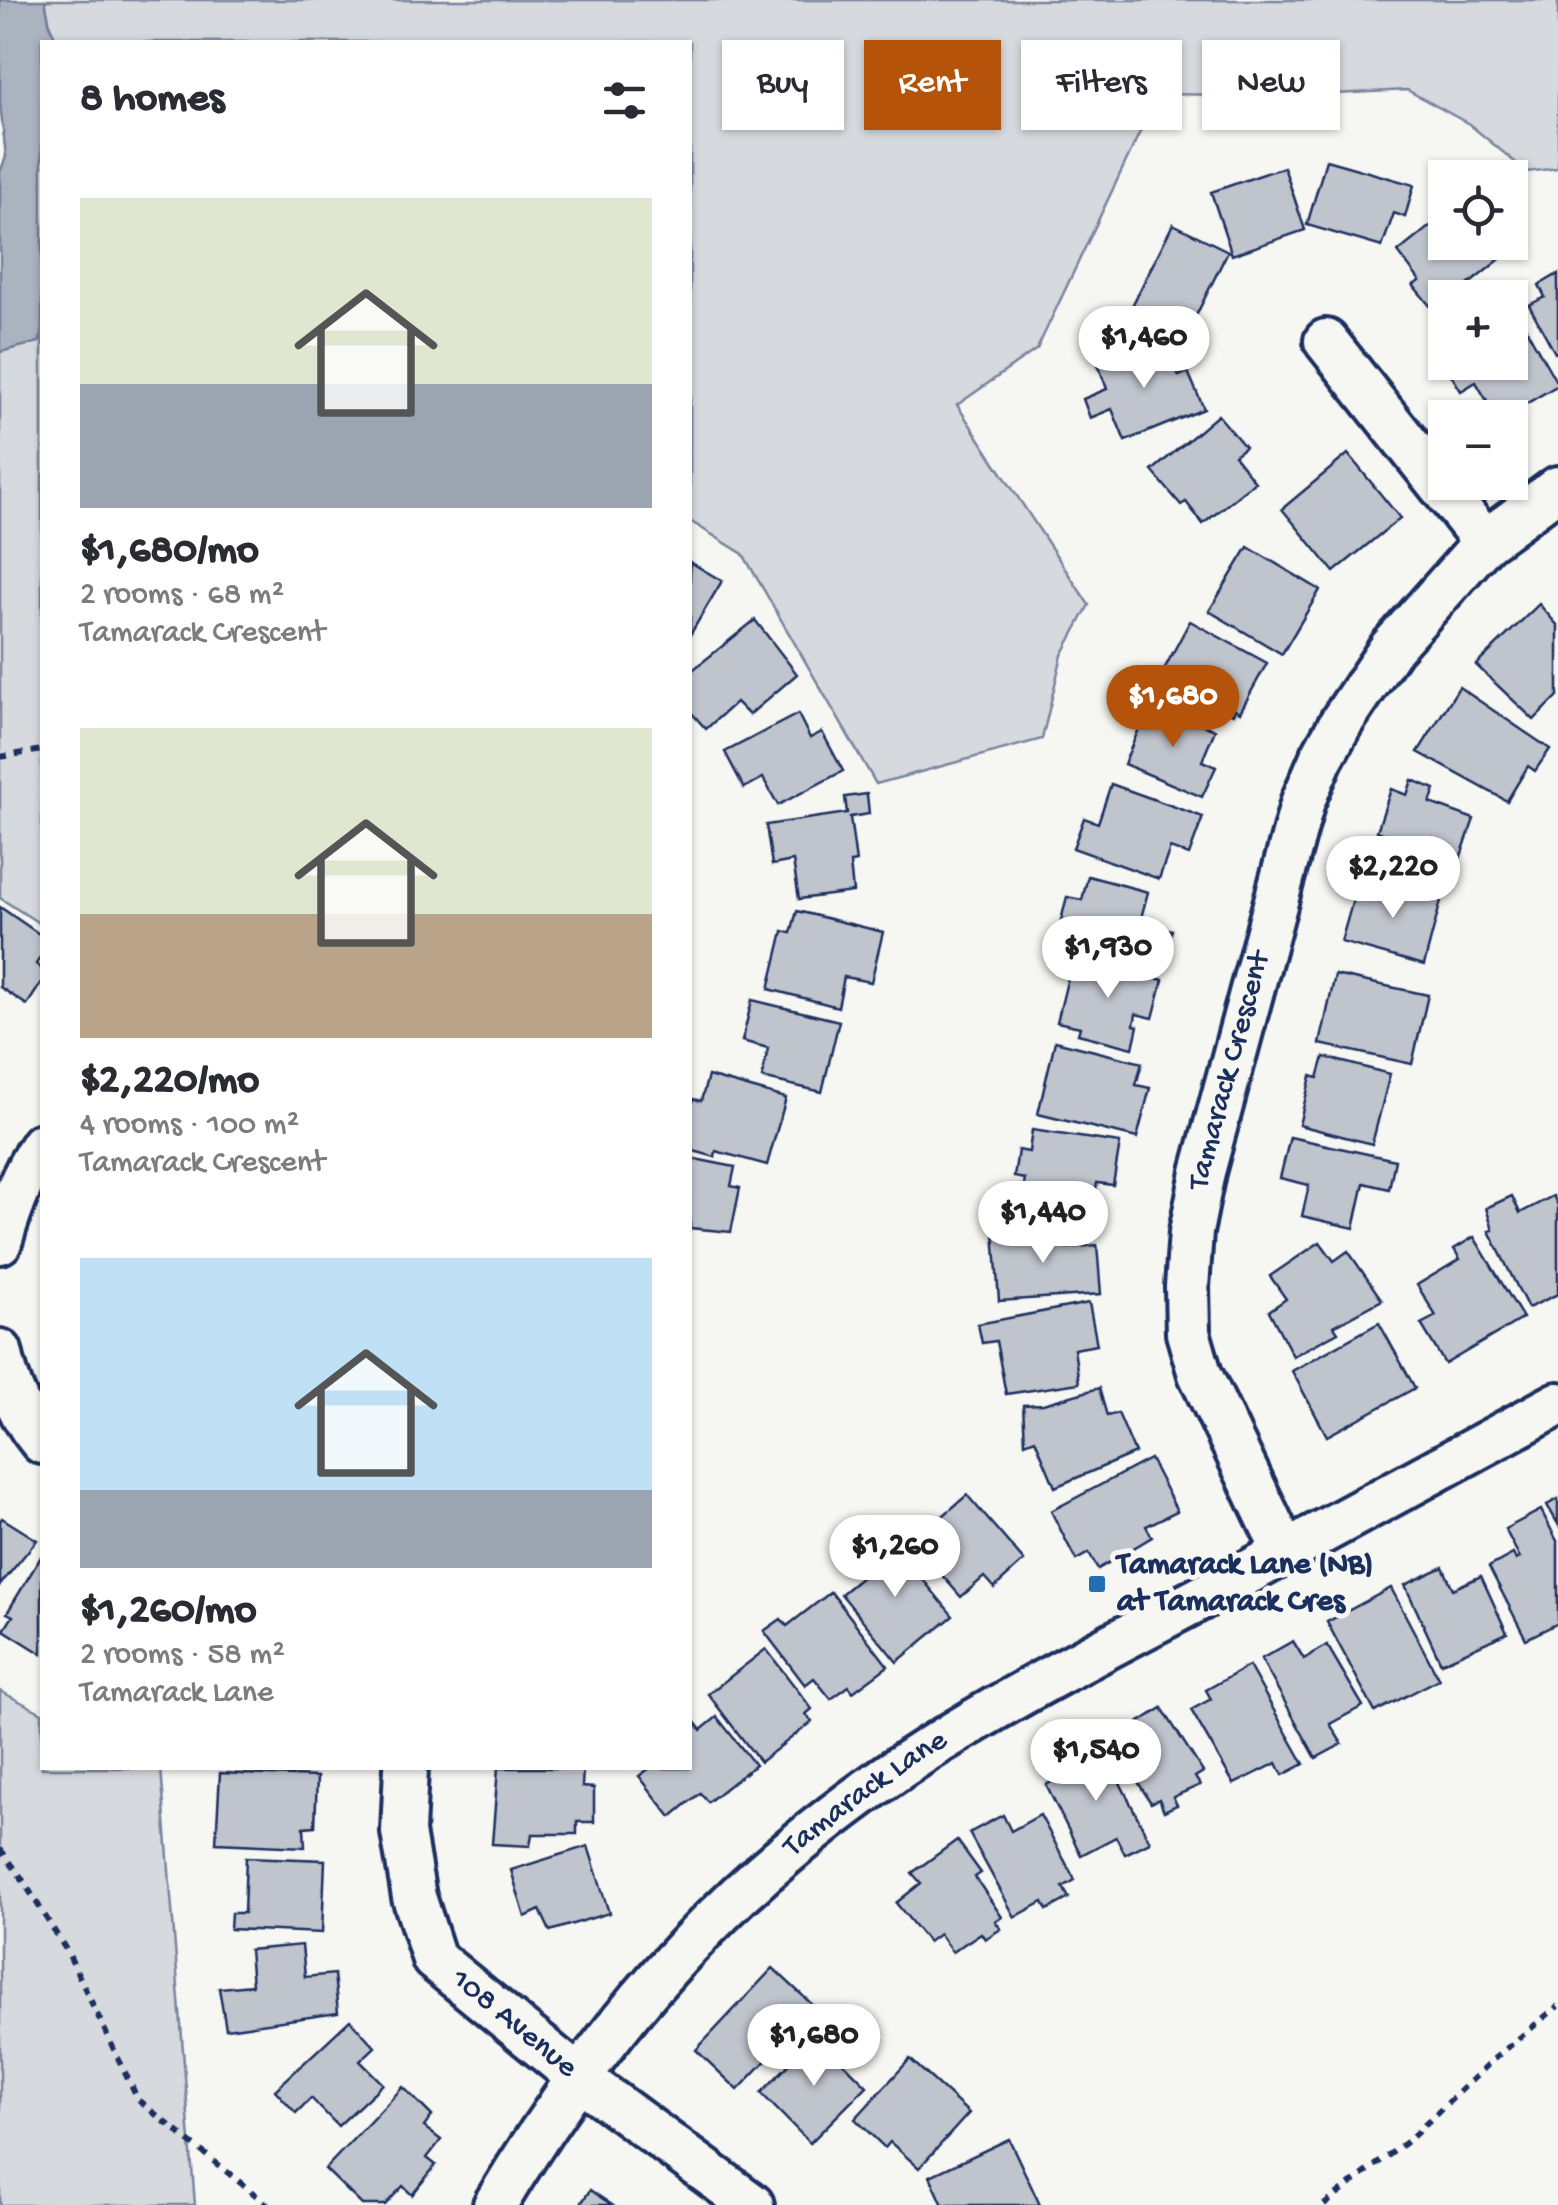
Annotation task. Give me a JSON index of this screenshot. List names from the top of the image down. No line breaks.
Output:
{"streets":{"street":["Tamarack Crescent","Tamarack Lane","108 Avenue"]},"crossings":[["Tamarack Crescent","Tamarack Lane"],["Tamarack Lane","108 Avenue"]],"places":{"transit":["Tamarack Lane (NB) at Tamarack Cres"]},"page":{"chip":["Buy","Rent","Filters","New"],"heading":"8 homes","map_buttons":["+","−"],"list":[{"name":"$1,680/mo","note":"2 rooms · 68 m² · Tamarack Crescent"},{"name":"$2,220/mo","note":"4 rooms · 100 m² · Tamarack Crescent"},{"name":"$1,260/mo","note":"2 rooms · 58 m² · Tamarack Lane"}],"price":["$1,460","$1,680","$2,220","$1,930","$1,440","$1,260","$1,540","$1,680"]}}
